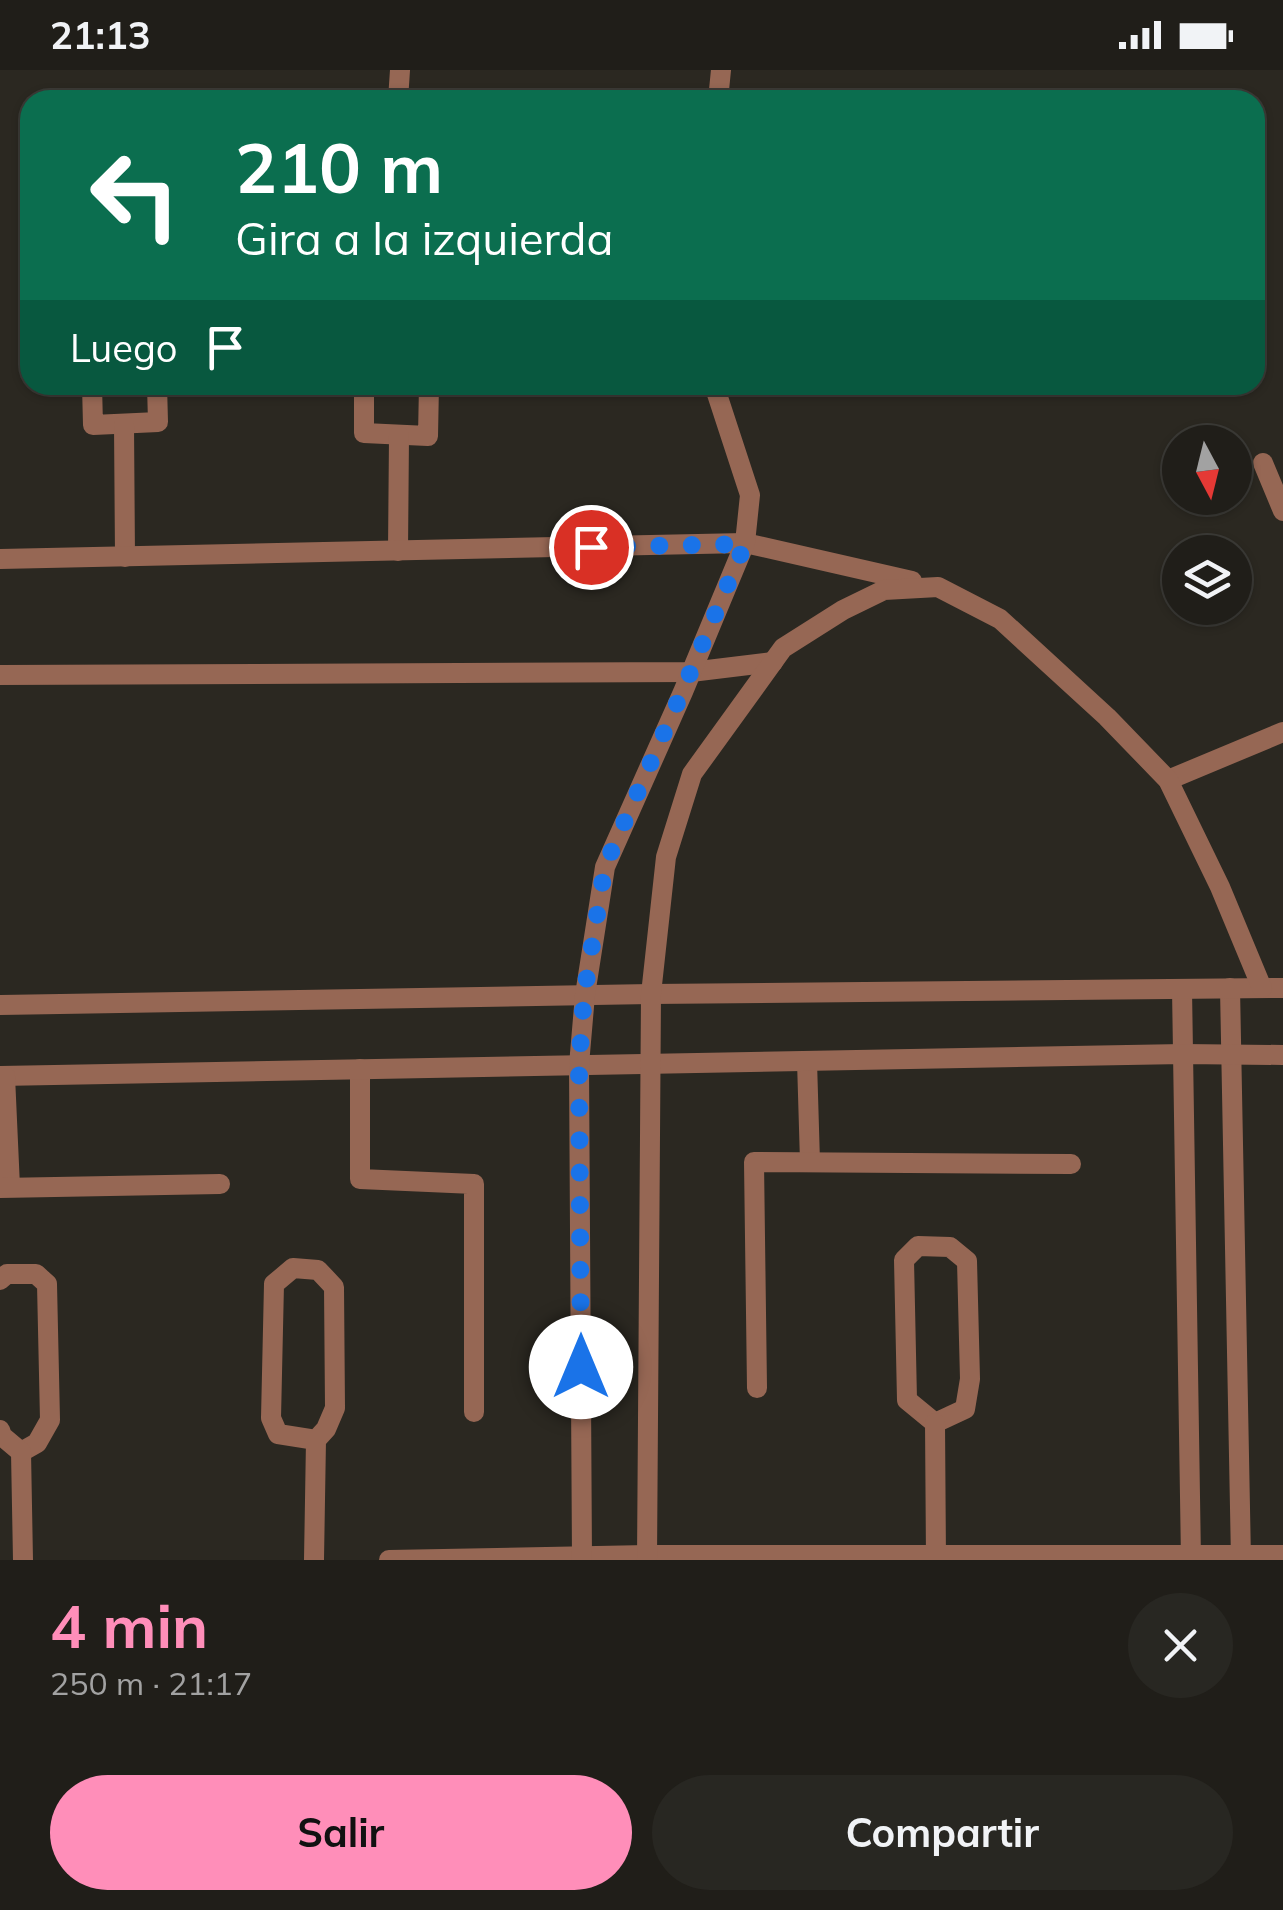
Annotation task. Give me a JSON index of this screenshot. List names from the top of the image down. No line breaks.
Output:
{"north":"bottom","page":{"status":"21:13","turn":["210 m","Gira a la izquierda"],"then":"Luego","heading":["4 min","250 m · 21:17"],"buttons":["Salir","Compartir"]}}
